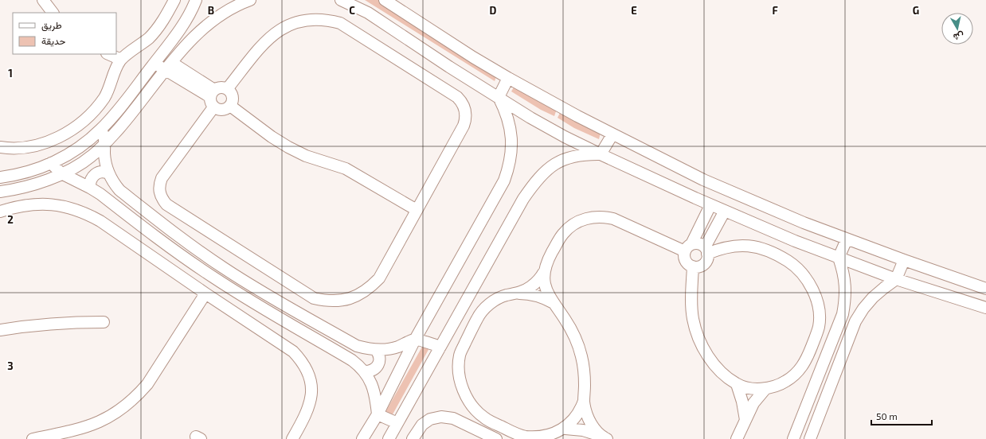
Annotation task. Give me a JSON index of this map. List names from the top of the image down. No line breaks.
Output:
{"legend":["طريق","حديقة"],"scale_bar":"50 m","north":"bottom","grid":{"columns":["B","C","D","E","F","G"],"rows":["1","2","3"]}}
